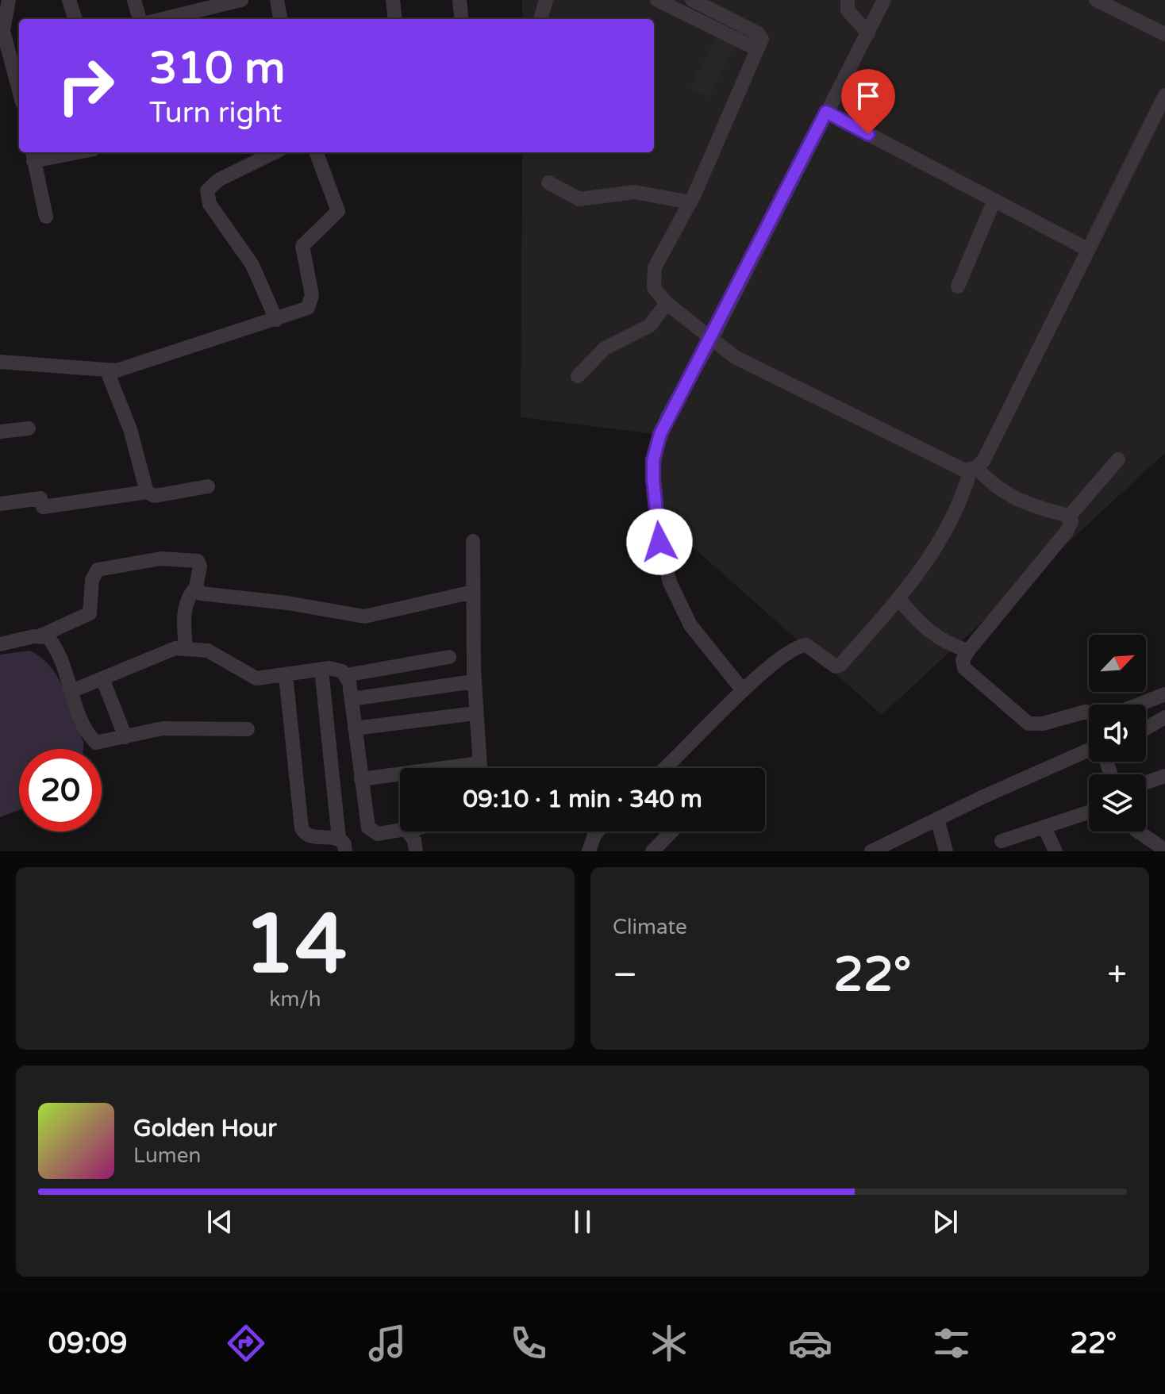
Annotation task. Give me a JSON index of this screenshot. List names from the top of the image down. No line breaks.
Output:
{"north":"top right","page":{"turn":["310 m","Turn right"],"limit":"20","trip":"09:10 · 1 min · 340 m","tile":[["14","km/h"],"Climate"],"heat":["−","22°","+"],"song":["Golden Hour","Lumen"],"tabs":["09:09","22°"]}}
